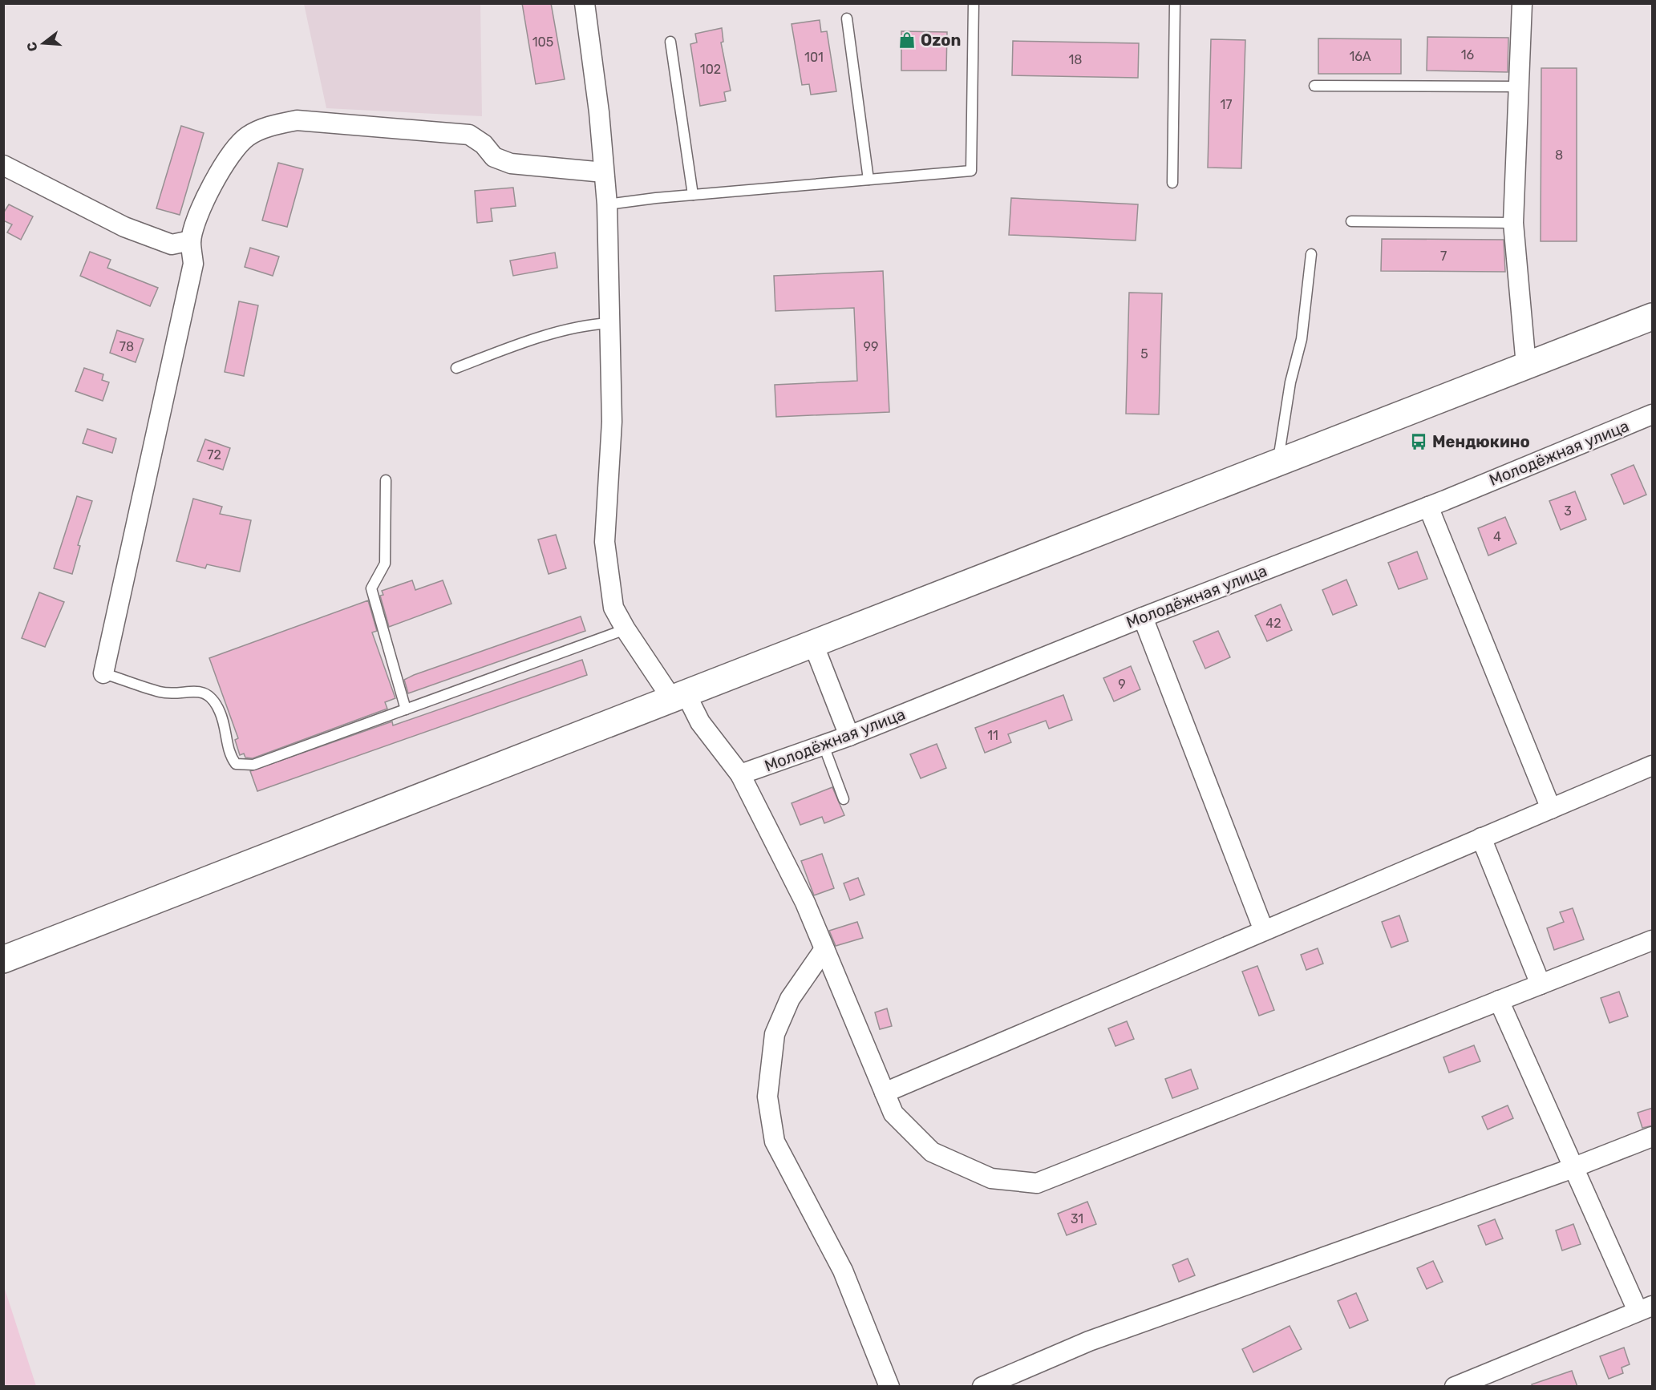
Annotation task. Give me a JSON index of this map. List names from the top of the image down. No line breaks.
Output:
{"streets":{"street":["Молодёжная улица"]},"places":{"shop":["Ozon"],"bus stop":["Мендюкино"]},"house_numbers":["105","16","16А","101","18","102","17","8","7","78","99","5","72","3","4","42","9","11","31"],"north":"left"}
